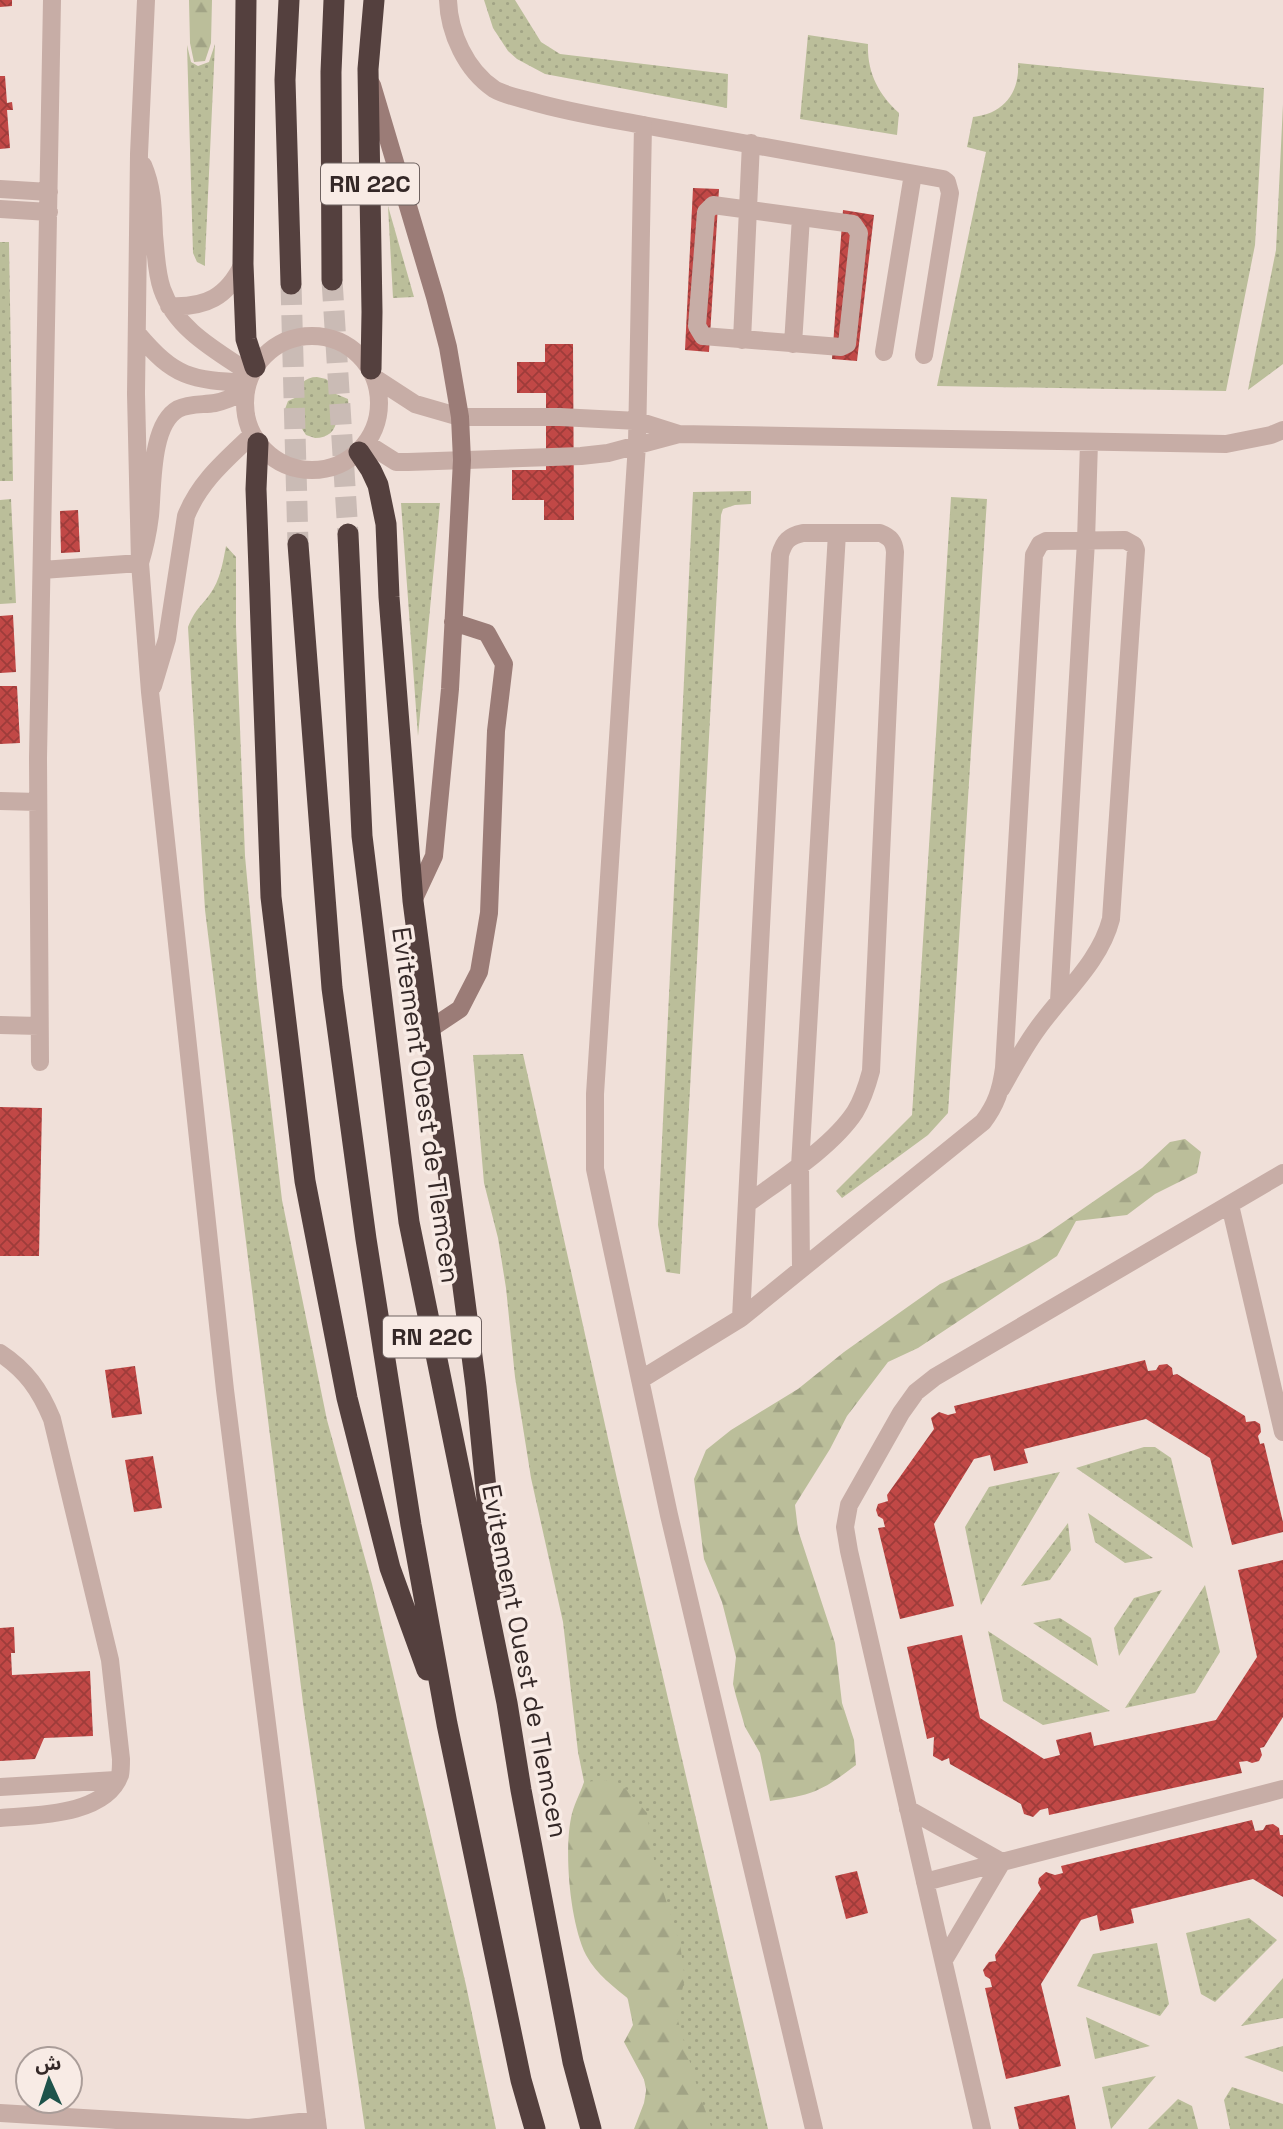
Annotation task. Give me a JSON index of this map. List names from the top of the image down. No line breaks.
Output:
{"streets":{"highway":["RN 22C","Evitement Ouest de Tlemcen"]},"crossings":[["RN 22C","Evitement Ouest de Tlemcen"]],"north":"top"}
